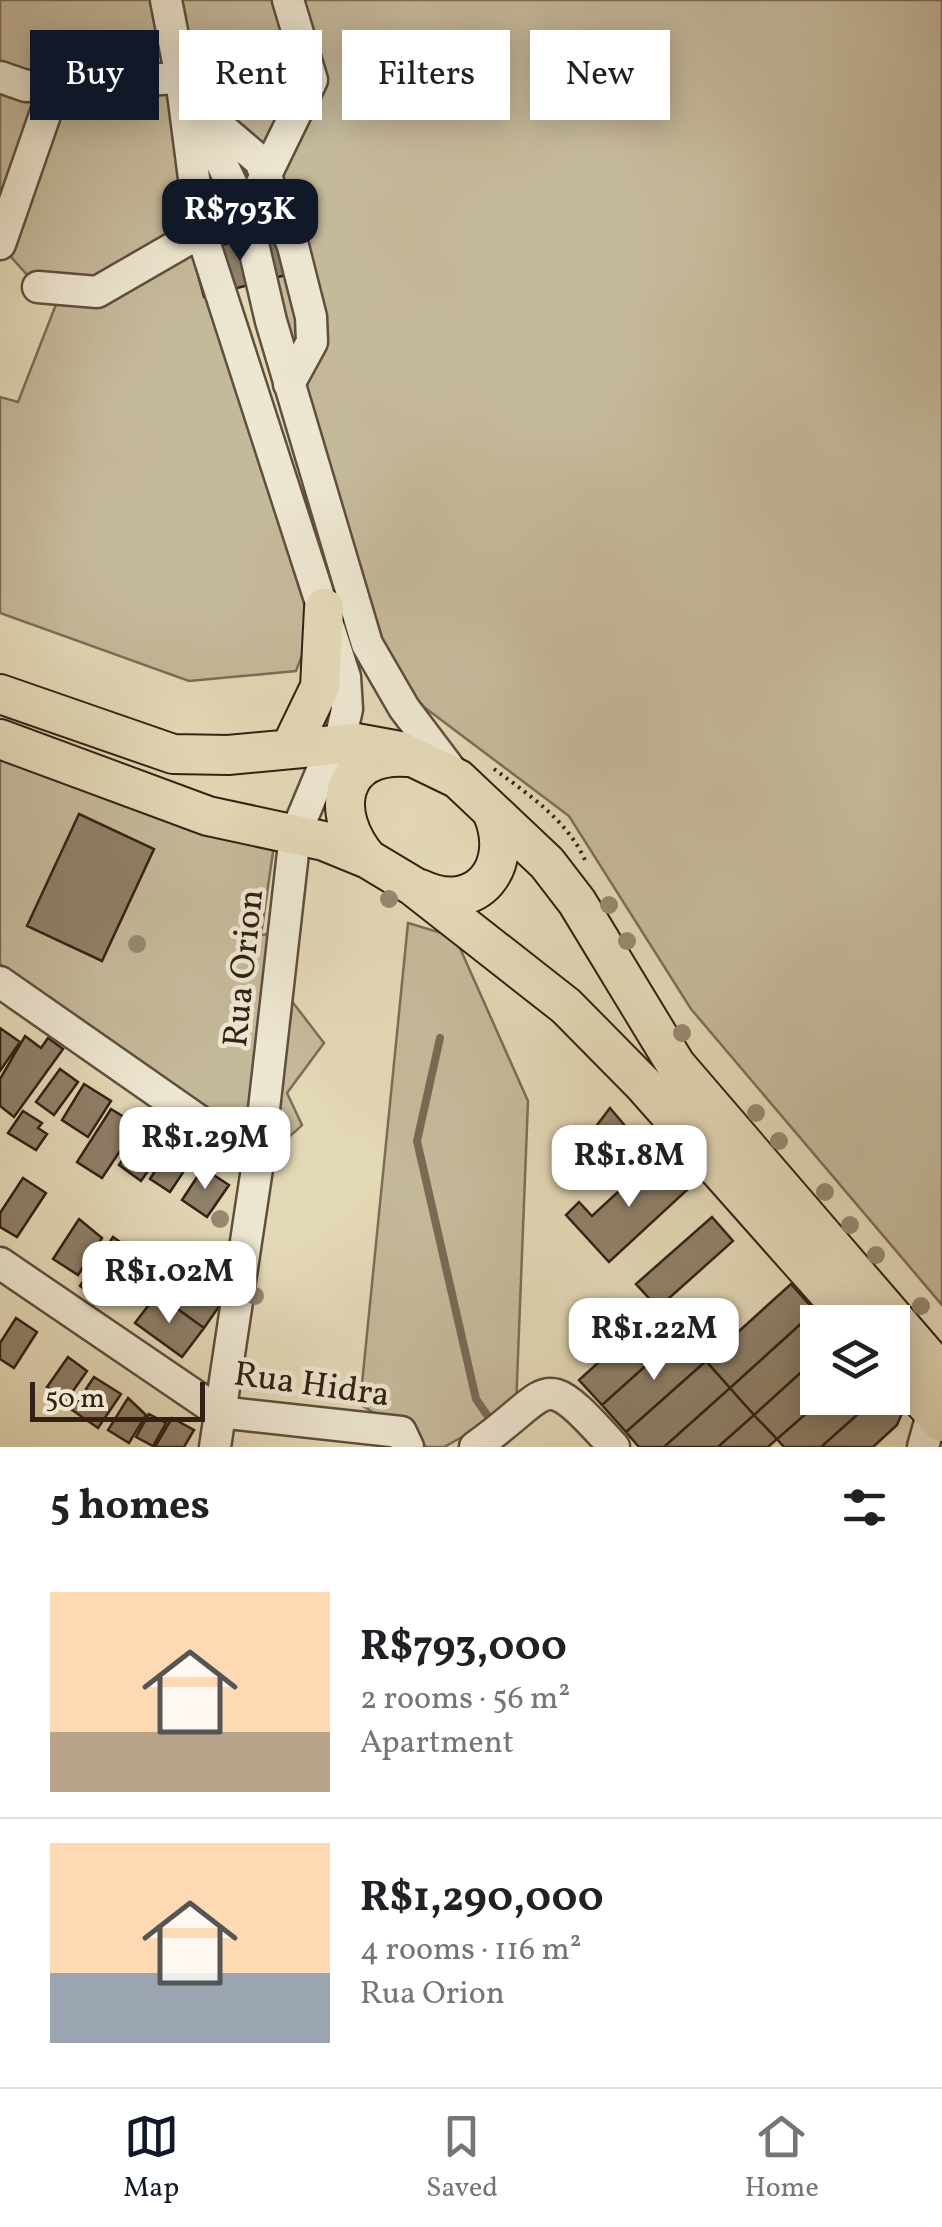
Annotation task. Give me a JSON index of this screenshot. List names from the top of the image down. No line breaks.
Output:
{"streets":{"street":["Rua Orion","Rua Hidra"]},"crossings":[["Rua Orion","Rua Hidra"]],"scale_bar":"50 m","page":{"chip":["Buy","Rent","Filters","New"],"price":["R$793K","R$1.29M","R$1.8M","R$1.02M","R$1.22M"],"scale":"50 m","heading":"5 homes","list":[{"name":"R$793,000","note":"2 rooms · 56 m² · Apartment"},{"name":"R$1,290,000","note":"4 rooms · 116 m² · Rua Orion"}],"tabs":["Map","Saved","Home"]}}
